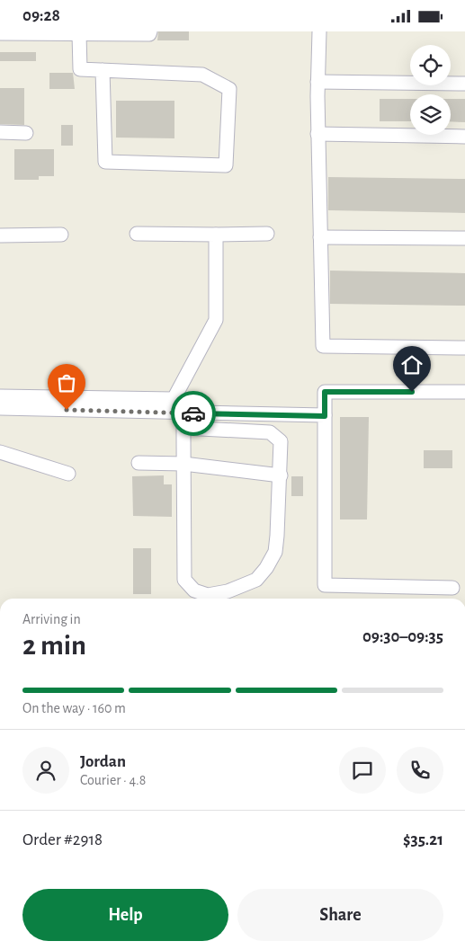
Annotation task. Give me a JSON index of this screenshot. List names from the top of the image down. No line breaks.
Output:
{"page":{"status":"09:28","heading":["2 min","Arriving in","09:30–09:35"],"panel":["Jordan","Courier · 4.8","Order #2918","$35.21"],"bar":"On the way · 160 m","buttons":["Help","Share"]}}
